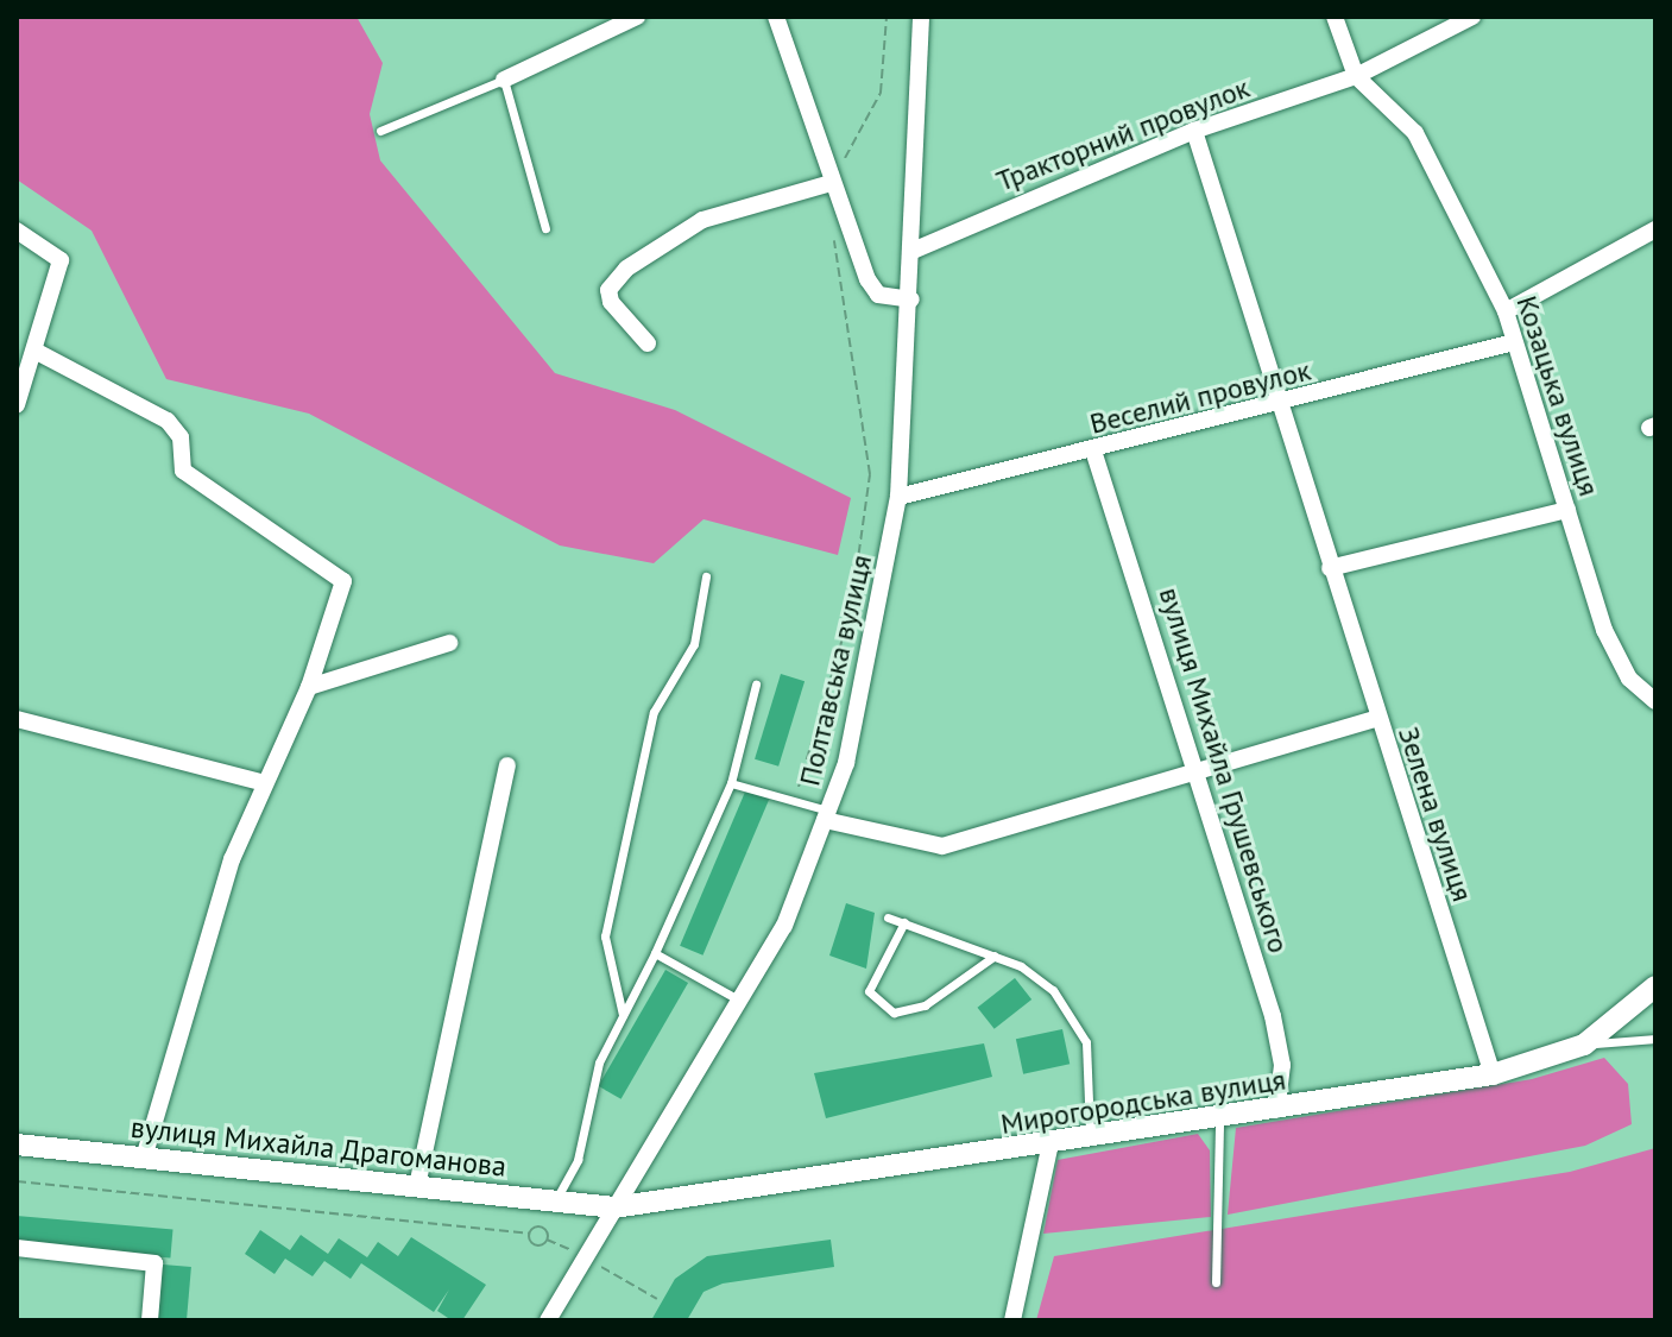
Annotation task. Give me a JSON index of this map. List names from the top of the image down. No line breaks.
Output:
{"streets":{"street":["Тракторний провулок","Козацька вулиця","Веселий провулок","Полтавська вулиця","вулиця Михайла Грушевського","Зелена вулиця","Мирогородська вулиця","вулиця Михайла Драгоманова"]},"crossings":[["Тракторний провулок","Козацька вулиця"],["Тракторний провулок","Полтавська вулиця"],["Тракторний провулок","Зелена вулиця"],["Козацька вулиця","Веселий провулок"],["Веселий провулок","Полтавська вулиця"],["Веселий провулок","вулиця Михайла Грушевського"],["Веселий провулок","Зелена вулиця"],["Полтавська вулиця","Мирогородська вулиця"],["Полтавська вулиця","вулиця Михайла Драгоманова"],["вулиця Михайла Грушевського","Мирогородська вулиця"],["Зелена вулиця","Мирогородська вулиця"],["Мирогородська вулиця","вулиця Михайла Драгоманова"]]}
